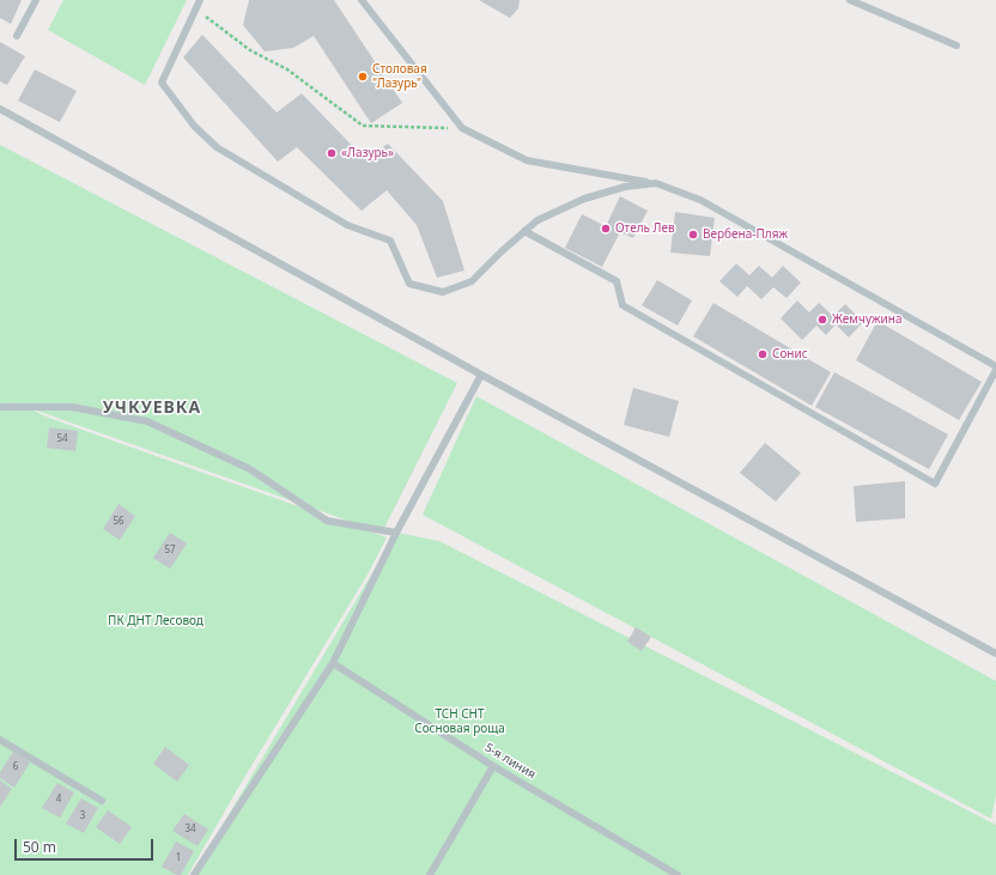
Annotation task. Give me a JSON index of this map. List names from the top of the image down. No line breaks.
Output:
{"streets":{"lane":["5-я линия"]},"districts":["УЧКУЕВКА"],"parks":["ПК ДНТ Лесовод","ТСН СНТ Сосновая роща"],"places":["Столовая \"Лазурь\"","«Лазурь»","Отель Лев","Вербена-Пляж","Жемчужина","Сонис"],"house_numbers":["54","56","57","6","4","3","34","1"],"scale_bar":"50 m"}
